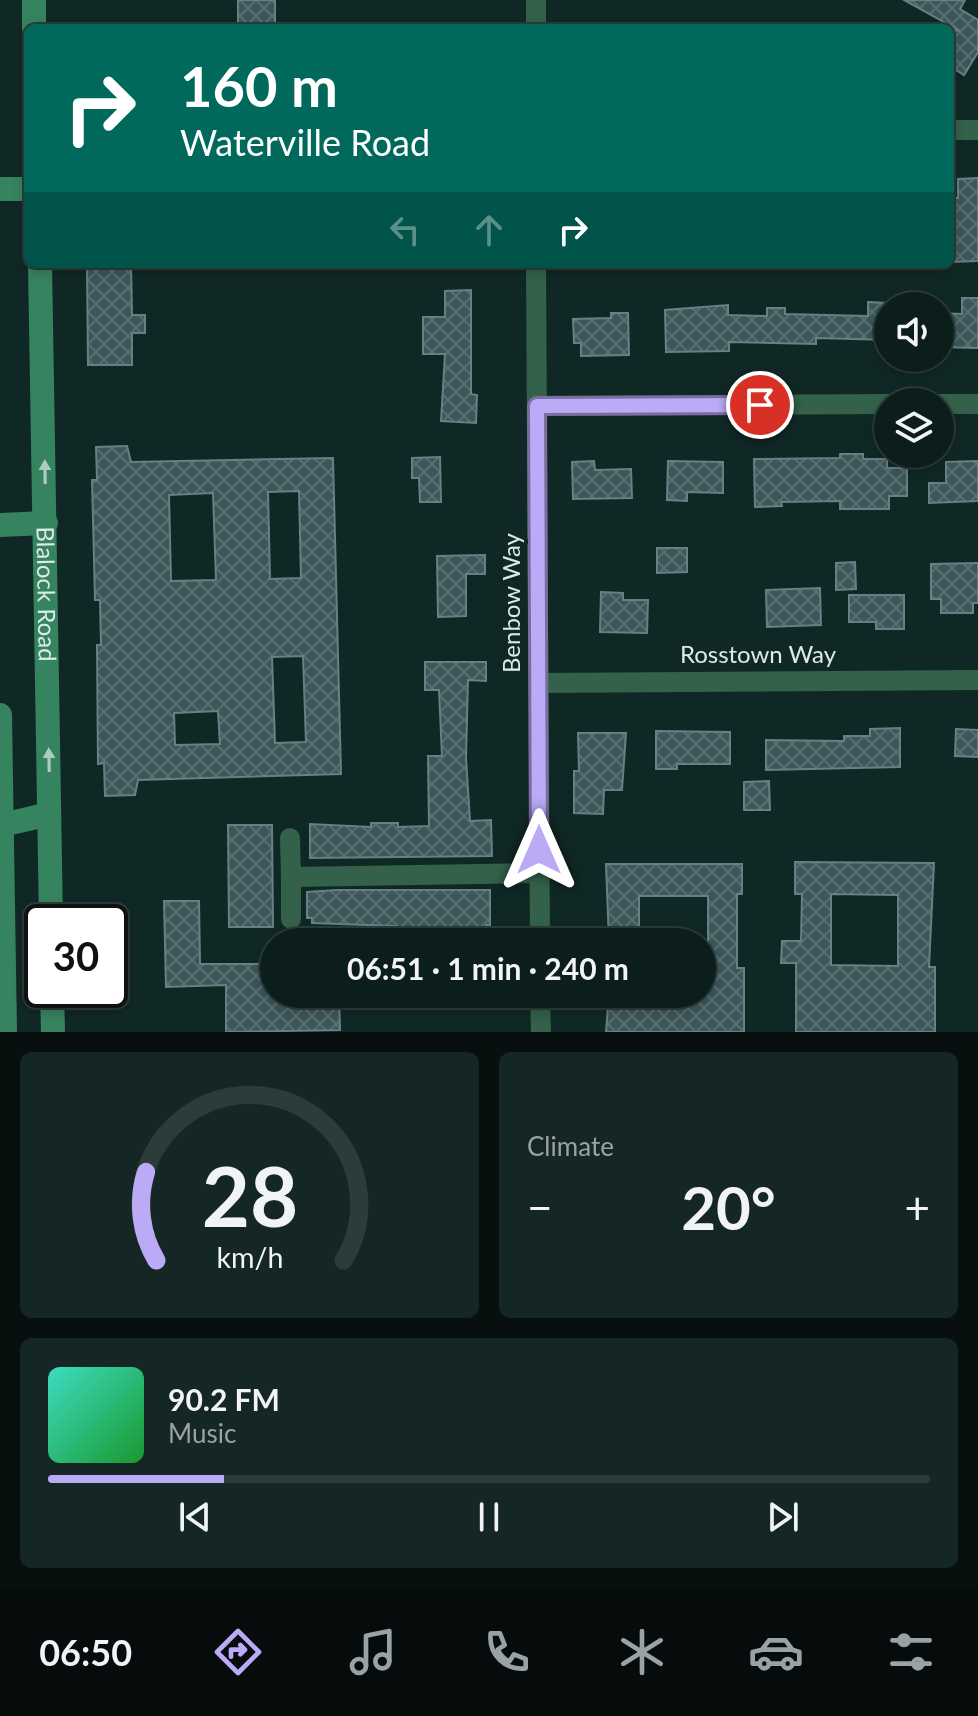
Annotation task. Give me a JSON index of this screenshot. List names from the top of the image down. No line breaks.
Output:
{"streets":{"main road":["Blalock Road"],"street":["Benbow Way","Rosstown Way"]},"crossings":[["Benbow Way","Rosstown Way"]],"one_way":["Blalock Road"],"page":{"turn":["160 m","Waterville Road"],"limit":"30","trip":"06:51 · 1 min · 240 m","tile":"Climate","heat":["−","20°","+"],"song":["90.2 FM","Music"],"tabs":"06:50","gauge":["28","km/h"]}}
